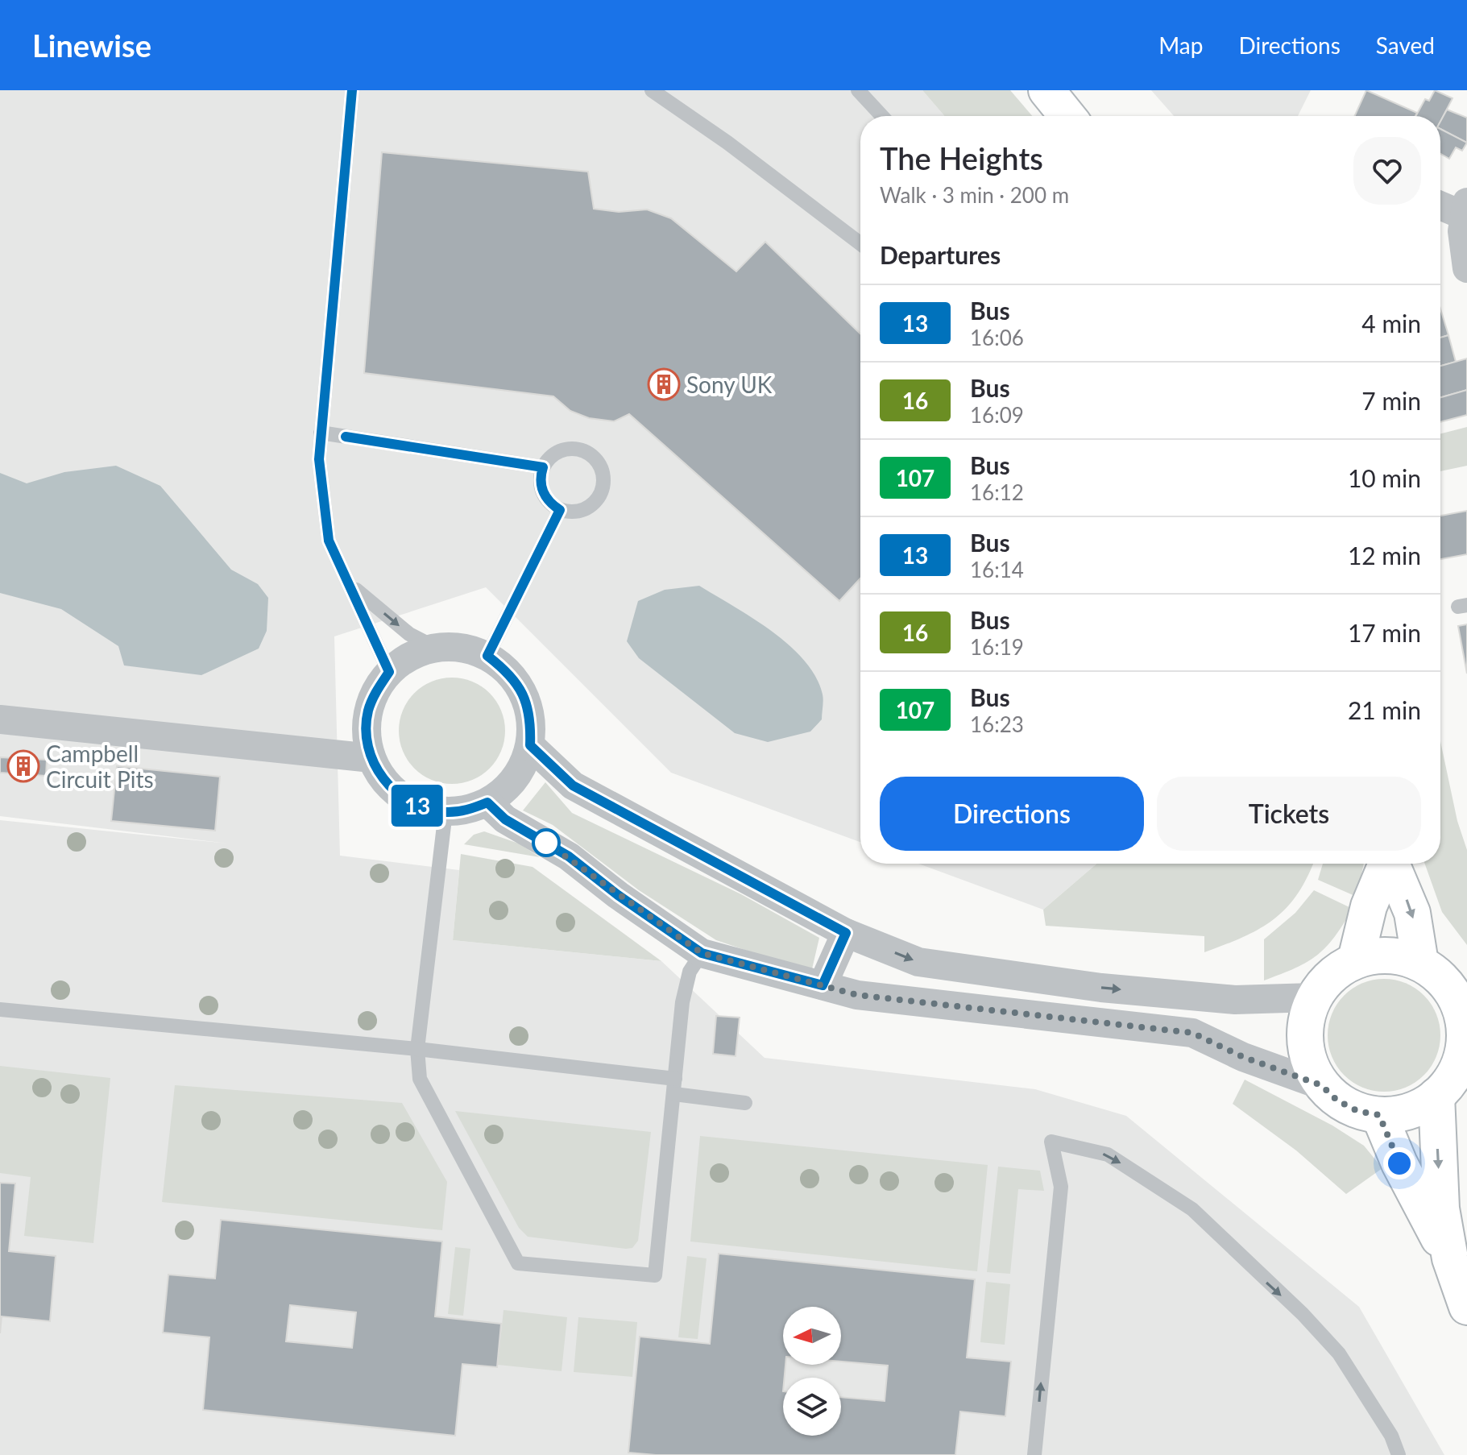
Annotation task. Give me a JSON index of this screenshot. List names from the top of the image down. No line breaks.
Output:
{"places":{"building":["Sony UK","Campbell Circuit Pits"]},"lines":["bus line 13"],"north":"left","page":{"header":"Linewise","nav":["Map","Directions","Saved"],"on_map":"13","heading":[["The Heights","Walk · 3 min · 200 m"],"Departures"],"list":[{"mark":"13","name":"Bus","note":"16:06","value":"4 min"},{"mark":"16","name":"Bus","note":"16:09","value":"7 min"},{"mark":"107","name":"Bus","note":"16:12","value":"10 min"},{"mark":"13","name":"Bus","note":"16:14","value":"12 min"},{"mark":"16","name":"Bus","note":"16:19","value":"17 min"},{"mark":"107","name":"Bus","note":"16:23","value":"21 min"}],"buttons":["Directions","Tickets"]}}
